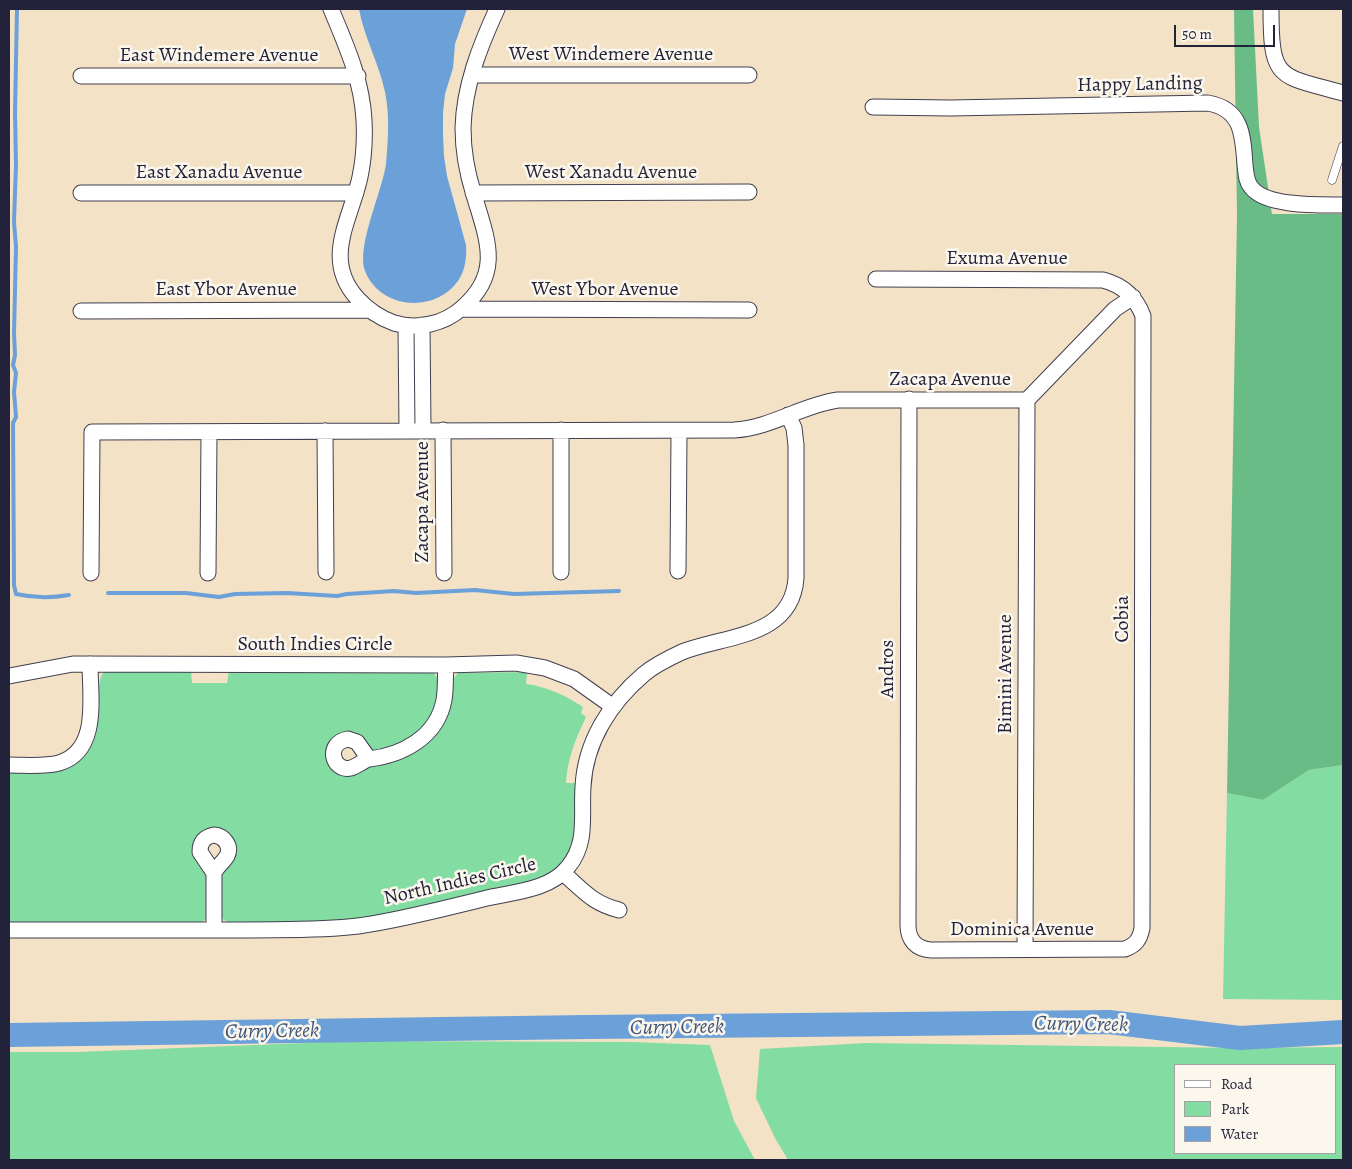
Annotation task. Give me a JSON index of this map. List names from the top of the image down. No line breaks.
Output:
{"streets":{"street":["West Windemere Avenue","East Windemere Avenue","Happy Landing","East Xanadu Avenue","West Xanadu Avenue","Exuma Avenue","East Ybor Avenue","West Ybor Avenue","Zacapa Avenue","Cobia","South Indies Circle","Andros","Bimini Avenue","North Indies Circle","Dominica Avenue"]},"crossings":[["Exuma Avenue","Zacapa Avenue"],["Exuma Avenue","Cobia"],["Zacapa Avenue","Cobia"],["Zacapa Avenue","Andros"],["Zacapa Avenue","Bimini Avenue"],["Zacapa Avenue","North Indies Circle"],["Cobia","Dominica Avenue"],["South Indies Circle","North Indies Circle"],["Andros","Dominica Avenue"],["Bimini Avenue","Dominica Avenue"]],"water":["Curry Creek"],"legend":["Road","Park","Water"],"scale_bar":"50 m"}
